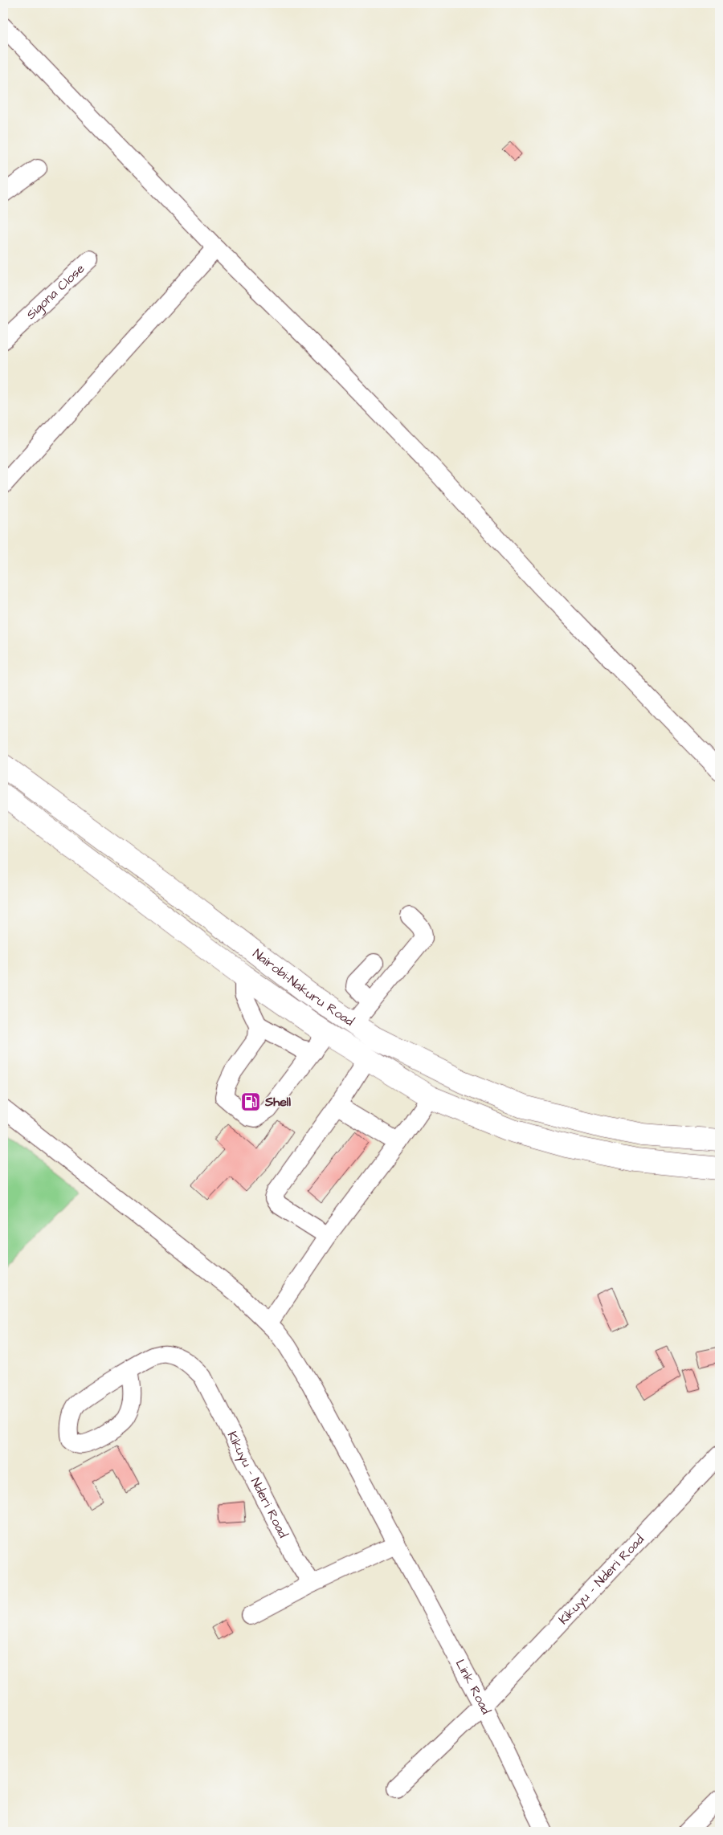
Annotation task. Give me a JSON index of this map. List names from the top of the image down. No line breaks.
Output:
{"streets":{"highway":["Nairobi-Nakuru Road"],"street":["Sigona Close","Kikuyu - Nderi Road","Link Road"]},"crossings":[["Kikuyu - Nderi Road","Link Road"]],"places":{"fuel station":["Shell"]}}
